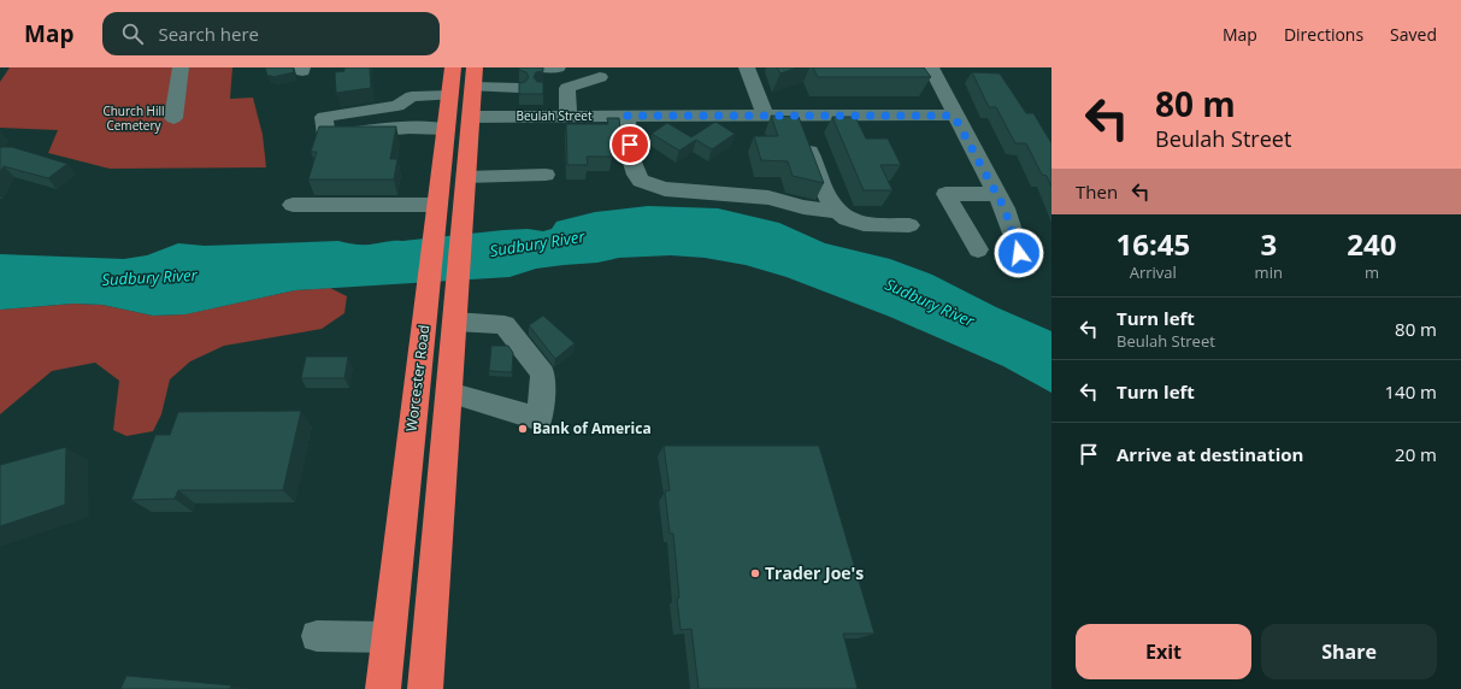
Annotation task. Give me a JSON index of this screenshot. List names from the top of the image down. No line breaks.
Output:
{"streets":{"highway":["Worcester Road"],"street":["Beulah Street"]},"crossings":[["Beulah Street","Worcester Road"]],"water":["Sudbury River"],"parks":["Church Hill Cemetery"],"places":["Bank of America","Trader Joe's"],"page":{"header":"Map","search":"Search here","nav":["Map","Directions","Saved"],"turn":["80 m","Beulah Street"],"then":"Then","eta":["16:45","Arrival","3","min","240","m"],"list":[{"name":"Turn left","note":"Beulah Street","value":"80 m"},{"name":"Turn left","value":"140 m"},{"name":"Arrive at destination","value":"20 m"}],"buttons":["Exit","Share"]}}
